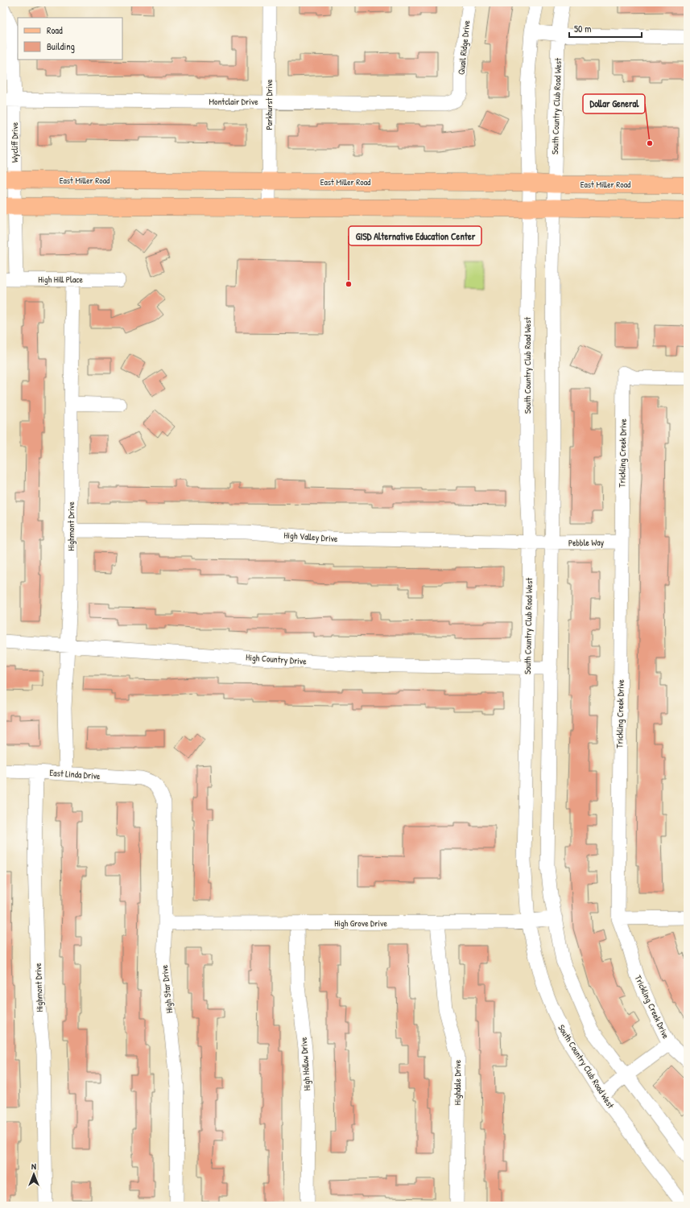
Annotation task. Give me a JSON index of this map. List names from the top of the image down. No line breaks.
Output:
{"streets":{"main road":["East Miller Road"],"street":["Quail Ridge Drive","Montclair Drive","Parkhurst Drive","South Country Club Road West","Wycliff Drive","High Hill Place","Trickling Creek Drive","Highmont Drive","High Valley Drive","Pebble Way","High Country Drive","East Linda Drive","High Grove Drive","High Star Drive","High Hollow Drive","Highdale Drive"]},"crossings":[["Quail Ridge Drive","Montclair Drive"],["Montclair Drive","Parkhurst Drive"],["Montclair Drive","Wycliff Drive"],["Parkhurst Drive","East Miller Road"],["South Country Club Road West","East Miller Road"],["South Country Club Road West","High Valley Drive"],["South Country Club Road West","Pebble Way"],["South Country Club Road West","High Country Drive"],["South Country Club Road West","High Grove Drive"],["Wycliff Drive","East Miller Road"],["Wycliff Drive","High Hill Place"],["High Hill Place","Highmont Drive"],["Trickling Creek Drive","Pebble Way"],["Highmont Drive","High Valley Drive"],["Highmont Drive","High Country Drive"],["Highmont Drive","East Linda Drive"],["High Valley Drive","Pebble Way"],["East Linda Drive","High Star Drive"],["High Grove Drive","High Star Drive"],["High Grove Drive","High Hollow Drive"],["High Grove Drive","Highdale Drive"]],"places":["Dollar General","GISD Alternative Education Center"],"legend":["Road","Building"],"scale_bar":"50 m","north":"top"}
